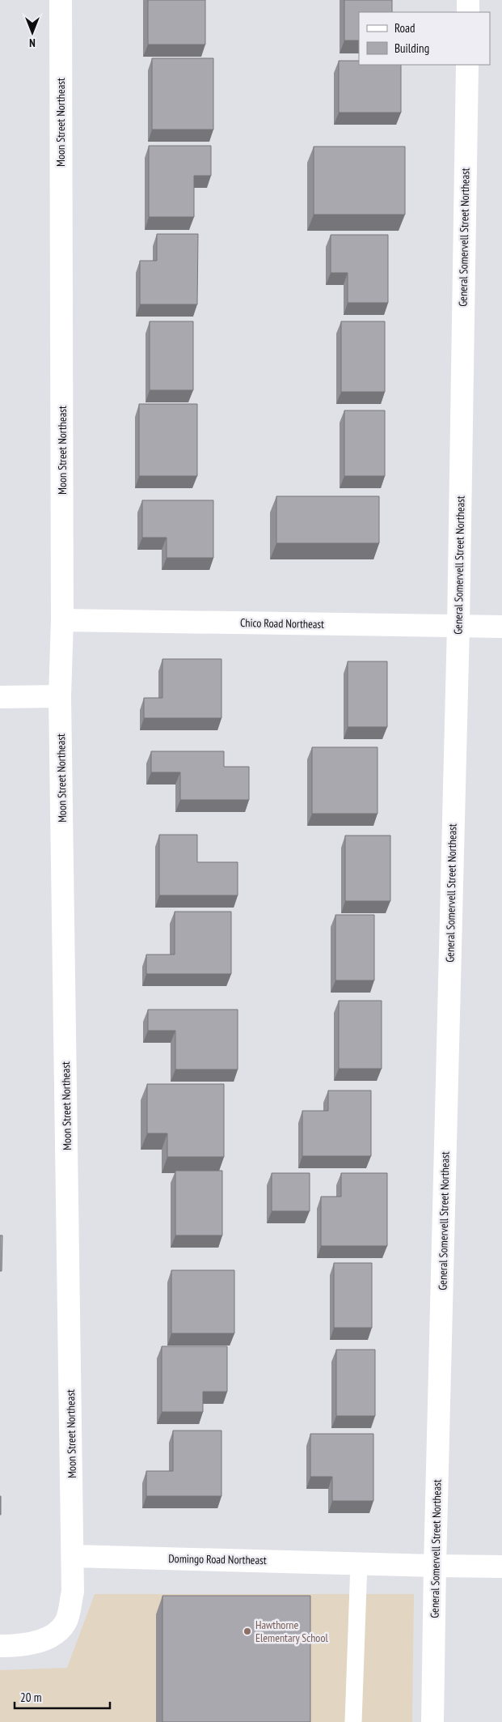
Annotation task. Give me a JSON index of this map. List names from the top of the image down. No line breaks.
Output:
{"streets":{"street":["Moon Street Northeast","General Somervell Street Northeast","Chico Road Northeast","Domingo Road Northeast"]},"crossings":[["Moon Street Northeast","Chico Road Northeast"],["Moon Street Northeast","Domingo Road Northeast"],["General Somervell Street Northeast","Chico Road Northeast"],["General Somervell Street Northeast","Domingo Road Northeast"]],"places":["Hawthorne Elementary School"],"legend":["Road","Building"],"scale_bar":"20 m","north":"bottom"}
